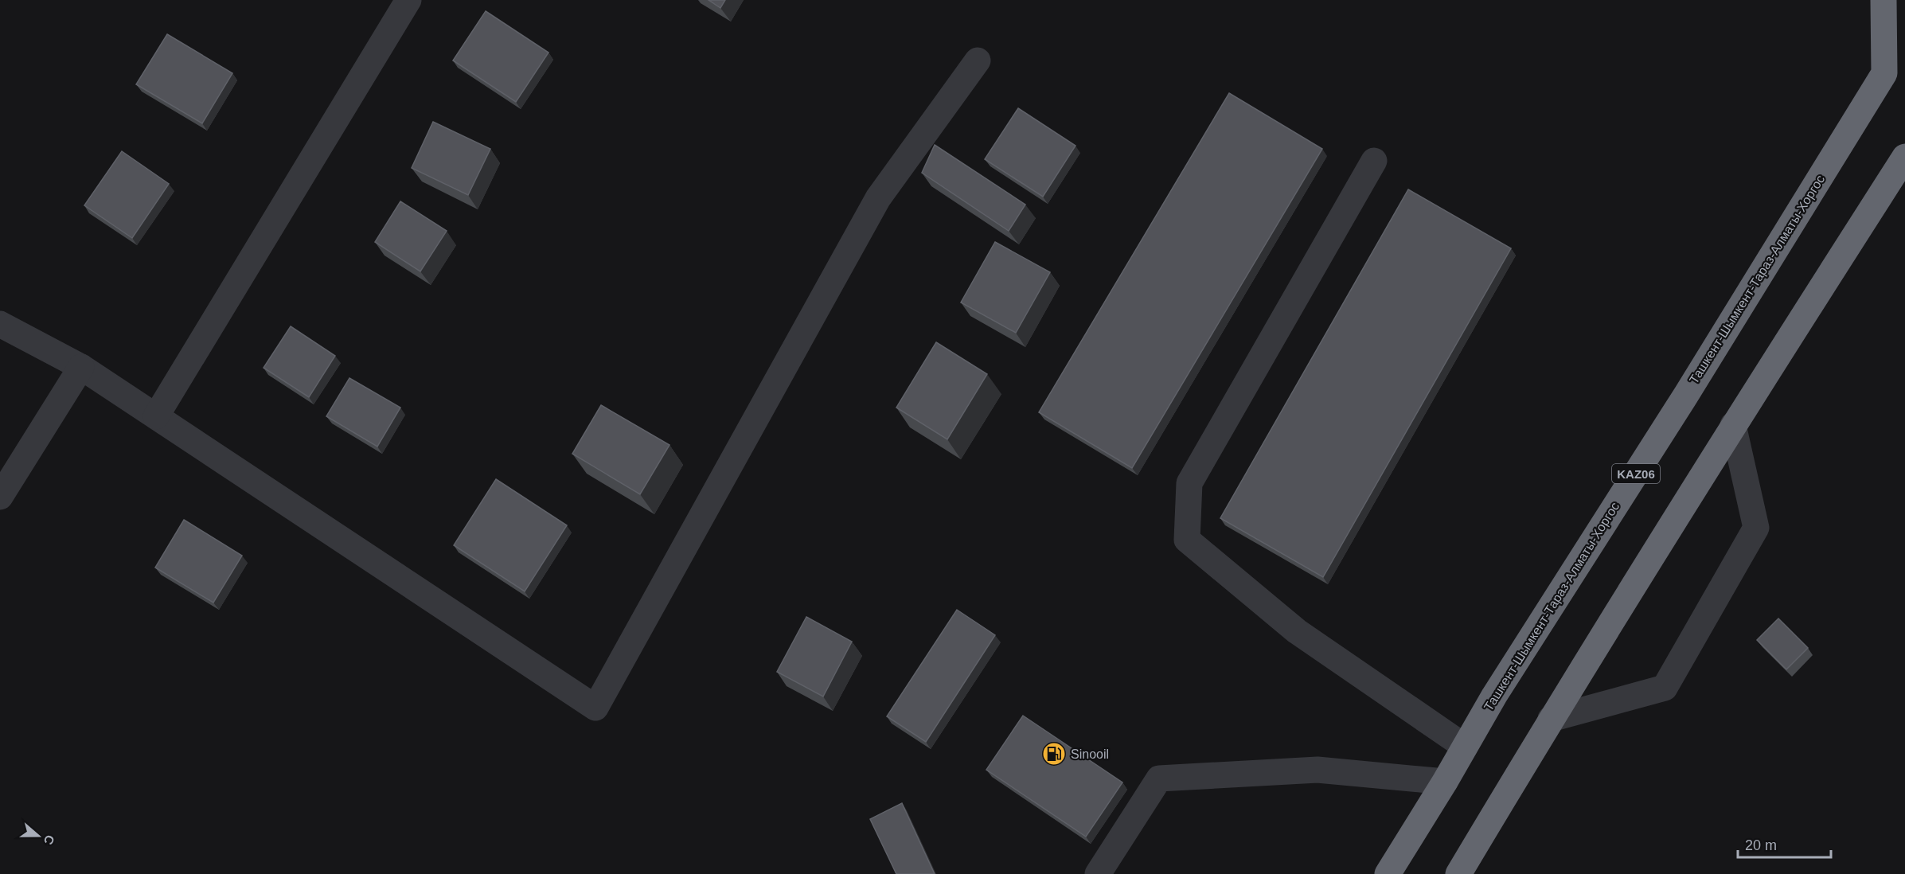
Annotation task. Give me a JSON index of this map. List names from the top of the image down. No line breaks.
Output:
{"streets":{"highway":["Ташкент-Шымкент-Тараз-Алматы-Хоргос","KАZ06"]},"places":{"fuel station":["Sinooil"]},"scale_bar":"20 m","north":"right"}
